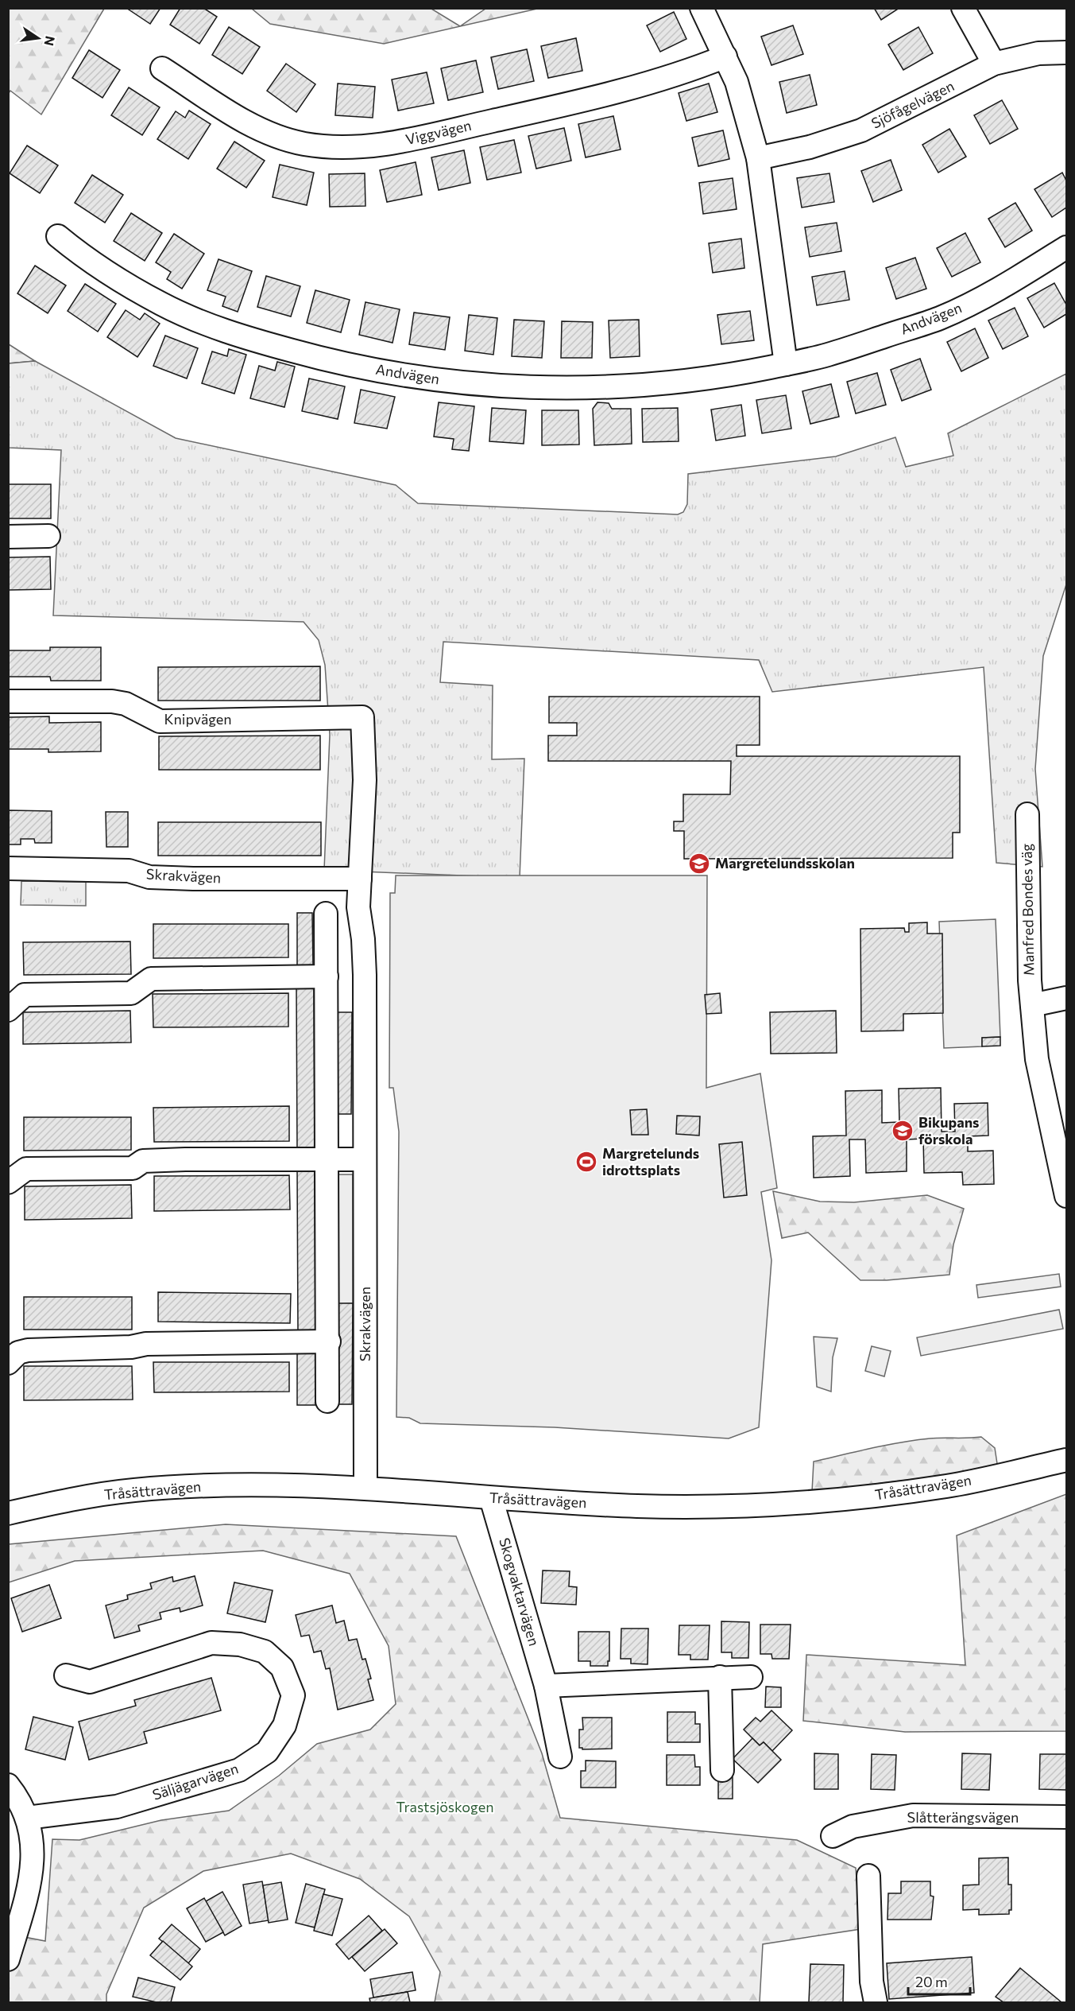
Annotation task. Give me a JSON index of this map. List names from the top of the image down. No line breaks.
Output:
{"streets":{"street":["Sjöfågelvägen","Viggvägen","Andvägen","Knipvägen","Skrakvägen","Manfred Bondes väg","Tråsättravägen","Skogvaktarvägen","Säljägarvägen","Slåtterängsvägen"]},"crossings":[["Knipvägen","Skrakvägen"],["Skrakvägen","Tråsättravägen"],["Tråsättravägen","Skogvaktarvägen"]],"parks":["Trastsjöskogen"],"places":{"school or university":["Margretelundsskolan","Bikupans förskola"],"sports":["Margretelunds idrottsplats"]},"scale_bar":"20 m","north":"right"}
